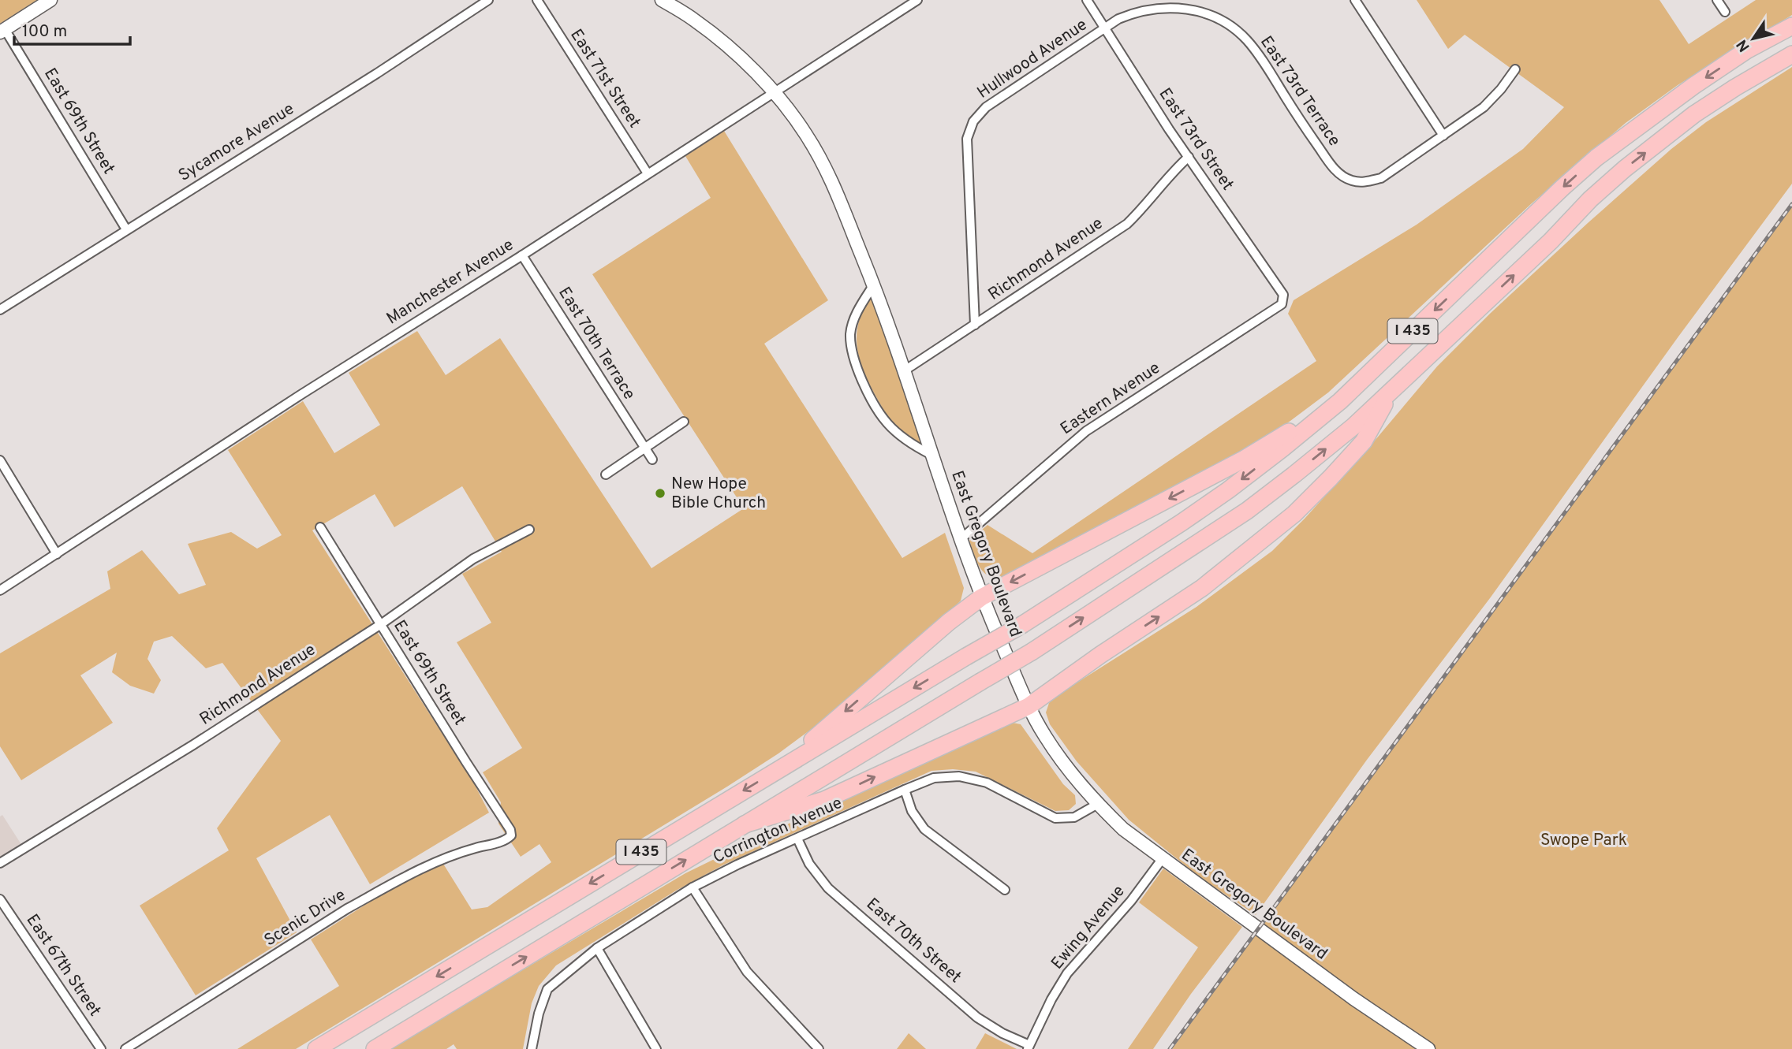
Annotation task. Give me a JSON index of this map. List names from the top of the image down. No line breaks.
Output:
{"streets":{"highway":["I 435"],"main road":["East Gregory Boulevard"],"street":["Hullwood Avenue","East 71st Street","East 73rd Terrace","East 69th Street","East 73rd Street","Sycamore Avenue","Richmond Avenue","Manchester Avenue","East 70th Terrace","Eastern Avenue","Corrington Avenue","Scenic Drive","Ewing Avenue","East 70th Street","East 67th Street"]},"crossings":[["Hullwood Avenue","East 73rd Terrace"],["Hullwood Avenue","East 73rd Street"],["Hullwood Avenue","Richmond Avenue"],["East 71st Street","Manchester Avenue"],["East 69th Street","Sycamore Avenue"],["East 69th Street","Richmond Avenue"],["East 69th Street","Scenic Drive"],["East 73rd Street","Richmond Avenue"],["East 73rd Street","Eastern Avenue"],["Richmond Avenue","East Gregory Boulevard"],["Manchester Avenue","East 70th Terrace"],["Manchester Avenue","East Gregory Boulevard"],["Eastern Avenue","East Gregory Boulevard"],["East Gregory Boulevard","Corrington Avenue"],["East Gregory Boulevard","Ewing Avenue"],["Corrington Avenue","East 70th Street"],["Ewing Avenue","East 70th Street"]],"parks":["Swope Park"],"places":["New Hope Bible Church"],"scale_bar":"100 m","north":"bottom left"}
